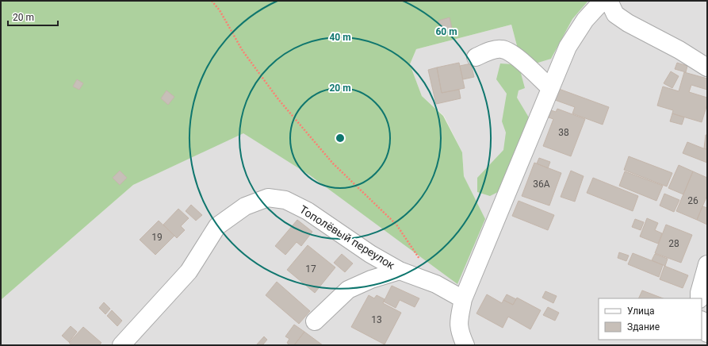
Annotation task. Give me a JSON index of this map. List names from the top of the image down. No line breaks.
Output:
{"streets":{"street":["Тополёвый переулок"]},"house_numbers":["38","36А","26","19","28","17","13"],"legend":["Улица","Здание"],"scale_bar":"20 m","rings":["60 m","40 m","20 m"]}
